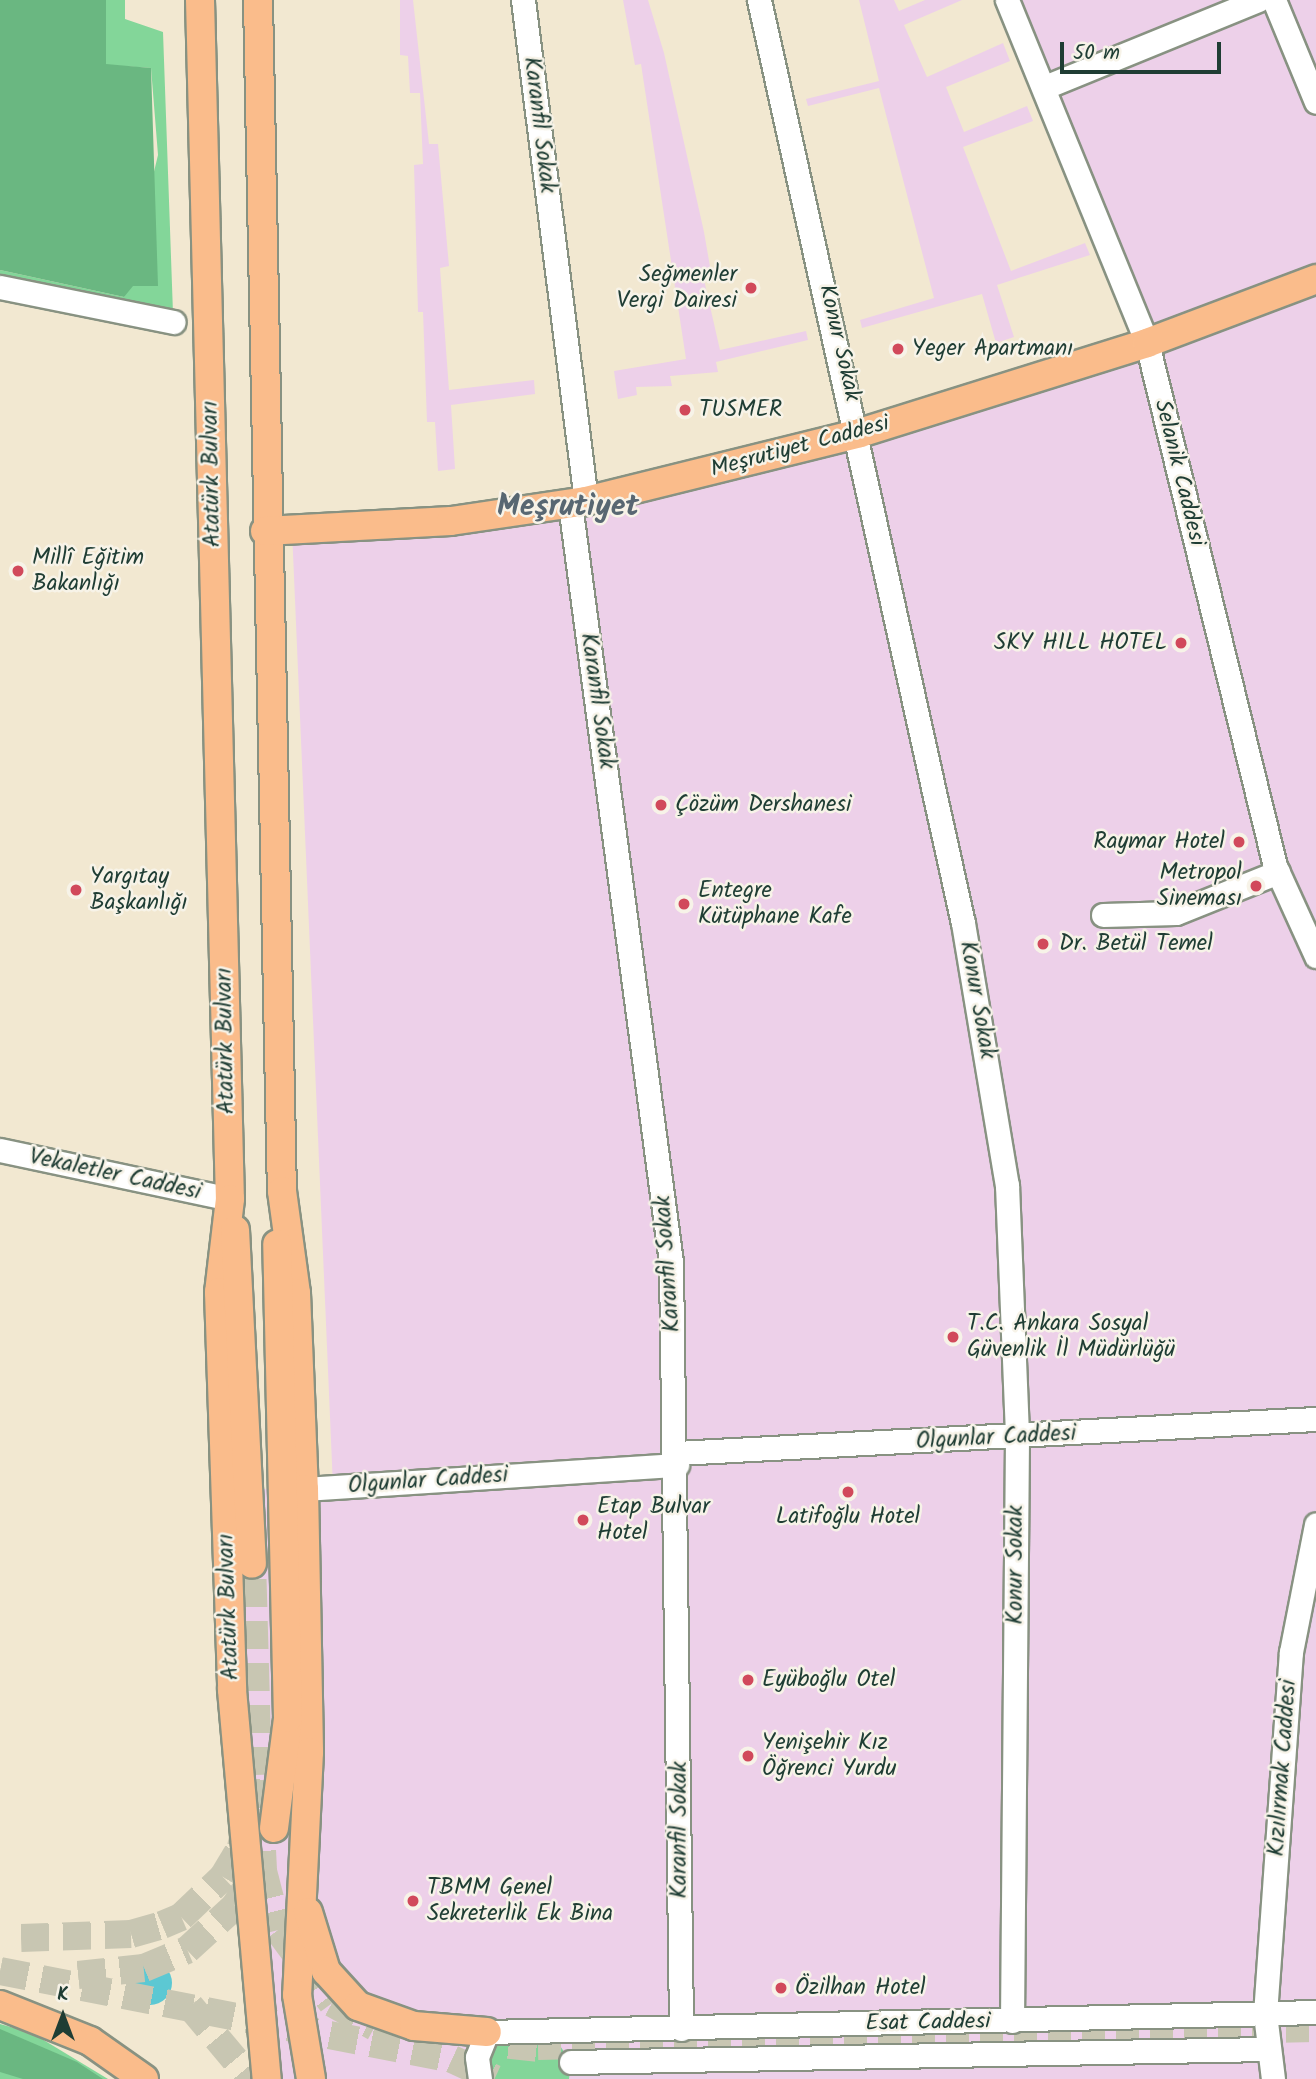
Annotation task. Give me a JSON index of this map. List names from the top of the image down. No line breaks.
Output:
{"streets":{"main road":["Meşrutiyet Caddesi","Atatürk Bulvarı"],"street":["Karanfil Sokak","Konur Sokak","Selanik Caddesi","Vekaletler Caddesi","Olgunlar Caddesi","Kızılırmak Caddesi","Esat Caddesi"]},"crossings":[["Karanfil Sokak","Meşrutiyet Caddesi"],["Karanfil Sokak","Olgunlar Caddesi"],["Karanfil Sokak","Esat Caddesi"],["Konur Sokak","Meşrutiyet Caddesi"],["Konur Sokak","Olgunlar Caddesi"],["Konur Sokak","Esat Caddesi"],["Meşrutiyet Caddesi","Selanik Caddesi"],["Atatürk Bulvarı","Vekaletler Caddesi"],["Kızılırmak Caddesi","Esat Caddesi"]],"districts":["Meşrutiyet"],"places":["Seğmenler Vergi Dairesi","Yeger Apartmanı","TUSMER","Millî Eğitim Bakanlığı","SKY HILL HOTEL","Çözüm Dershanesi","Raymar Hotel","Metropol Sineması","Yargıtay Başkanlığı","Entegre Kütüphane Kafe","Dr. Betül Temel","T.C. Ankara Sosyal Güvenlik İl Müdürlüğü","Latifoğlu Hotel","Etap Bulvar Hotel","Eyüboğlu Otel","Yenişehir Kız Öğrenci Yurdu","TBMM Genel Sekreterlik Ek Bina","Özilhan Hotel"],"scale_bar":"50 m","north":"top"}
